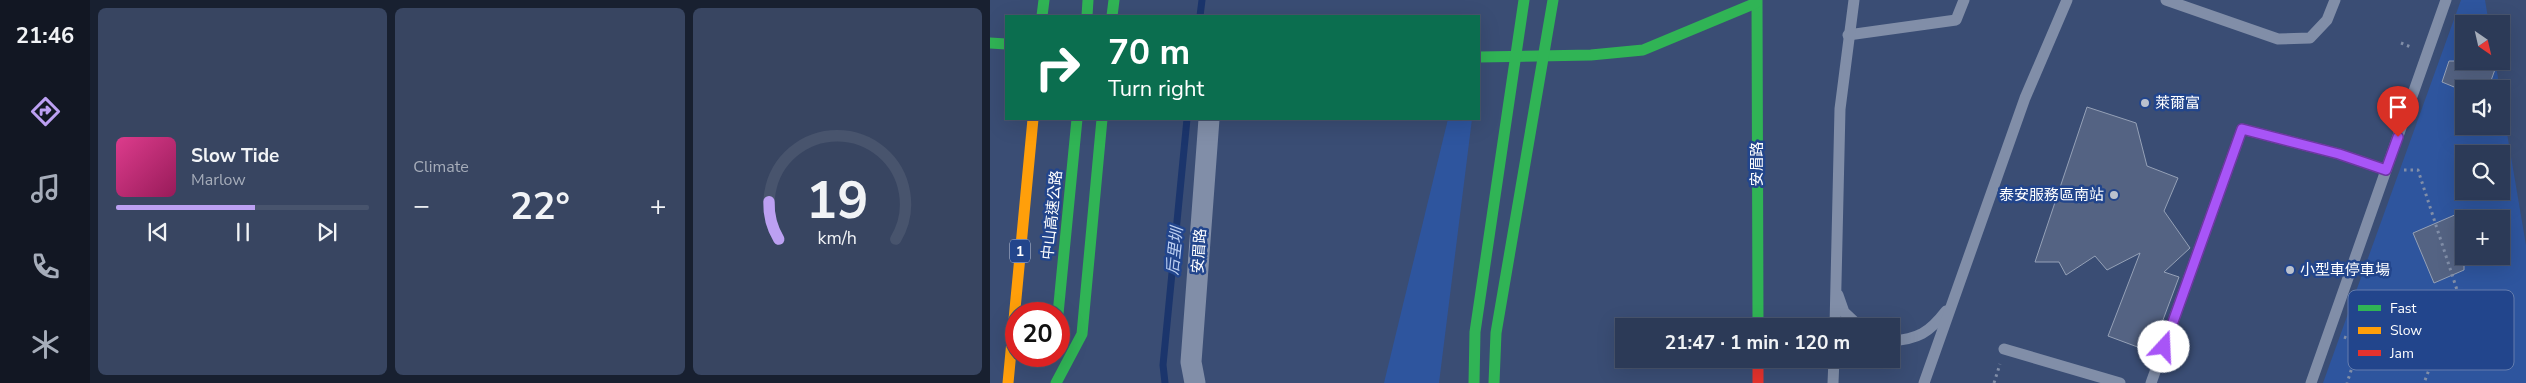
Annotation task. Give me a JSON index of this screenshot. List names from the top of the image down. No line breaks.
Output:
{"streets":{"main road":["安眉路","中山高速公路","1"]},"water":["后里圳"],"places":["萊爾富","泰安服務區南站","小型車停車場"],"legend":["Fast","Slow","Jam"],"north":"bottom right","page":{"tabs":"21:46","tile":"Climate","map_buttons":"+","turn":["70 m","Turn right"],"song":["Slow Tide","Marlow"],"heat":["−","22°","+"],"limit":"20","trip":"21:47 · 1 min · 120 m","gauge":["19","km/h"]}}
